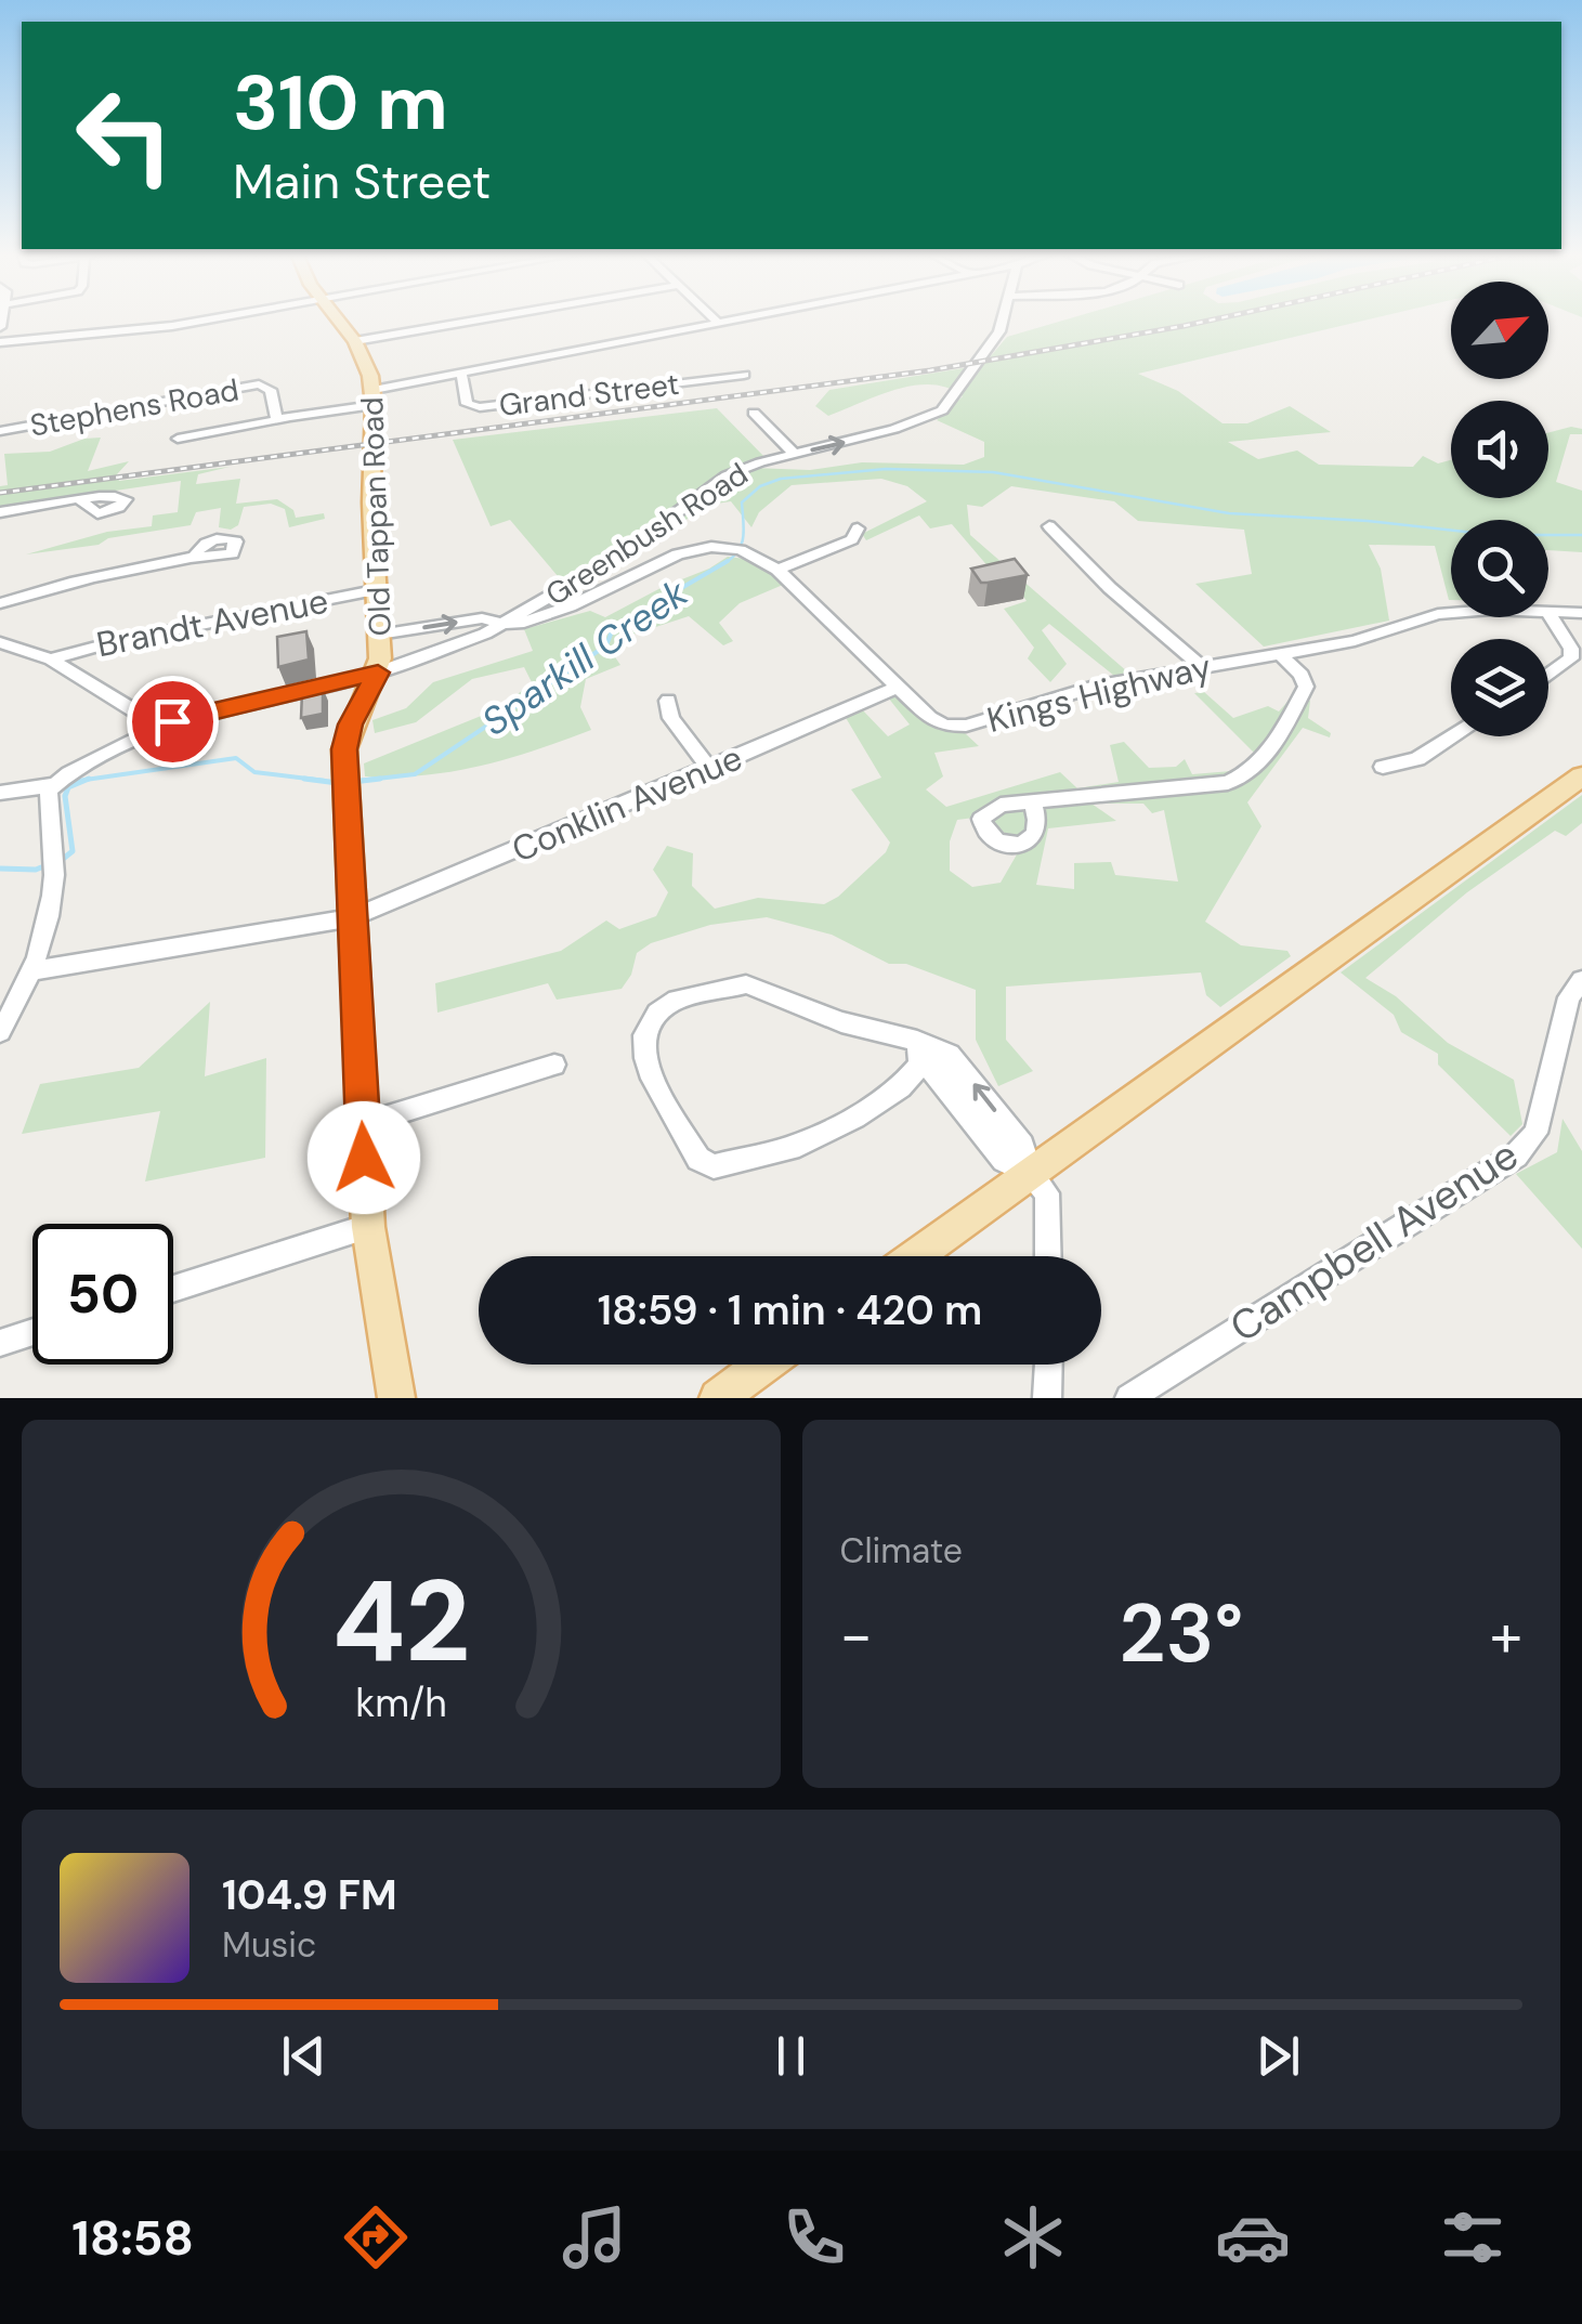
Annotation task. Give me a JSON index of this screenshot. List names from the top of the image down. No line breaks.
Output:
{"streets":{"main road":["Old Tappan Road"],"street":["Grand Street","Stephens Road","Greenbush Road","Brandt Avenue","Kings Highway","Conklin Avenue","Campbell Avenue"]},"crossings":[["Grand Street","Stephens Road"],["Stephens Road","Old Tappan Road"],["Old Tappan Road","Greenbush Road"],["Old Tappan Road","Brandt Avenue"],["Old Tappan Road","Kings Highway"],["Greenbush Road","Kings Highway"],["Kings Highway","Conklin Avenue"]],"one_way":["Greenbush Road"],"water":["Sparkill Creek"],"north":"top right","page":{"turn":["310 m","Main Street"],"limit":"50","trip":"18:59 · 1 min · 420 m","tile":"Climate","heat":["−","23°","+"],"song":["104.9 FM","Music"],"tabs":"18:58","gauge":["42","km/h"]}}
